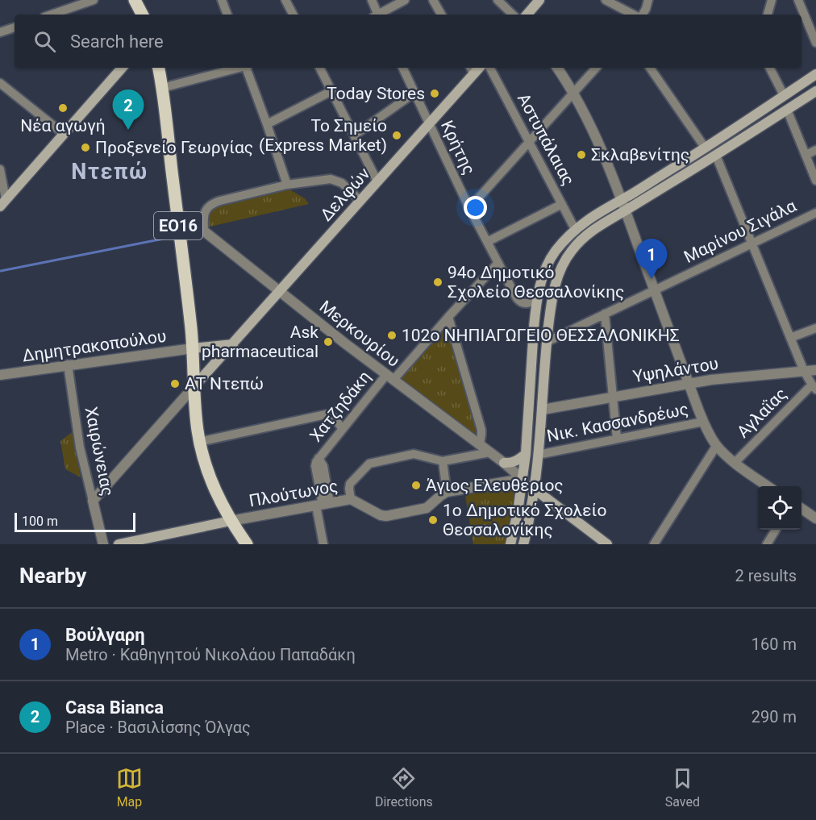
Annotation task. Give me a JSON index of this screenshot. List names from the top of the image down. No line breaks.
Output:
{"streets":{"main road":["Δελφών","ΕΟ16","Πλούτωνος"],"street":["Αστυπάλαιας","Κρήτης","Μαρίνου Σιγάλα","Μερκουρίου","Δημητρακοπούλου","Υψηλάντου","Χατζηδάκη","Αγλαΐας","Νικ. Κασσανδρέως","Χαιρώνειας"]},"crossings":[["Κρήτης","Δελφών"],["Κρήτης","Χατζηδάκη"],["Δελφών","ΕΟ16"],["Δελφών","Μερκουρίου"],["ΕΟ16","Μερκουρίου"],["ΕΟ16","Δημητρακοπούλου"],["ΕΟ16","Πλούτωνος"],["Μερκουρίου","Χατζηδάκη"],["Μερκουρίου","Πλούτωνος"],["Δημητρακοπούλου","Χαιρώνειας"],["Χατζηδάκη","Πλούτωνος"]],"districts":["Ντεπώ"],"places":["Today Stores","Νέα αγωγή","Το Σημείο (Express Market)","Προξενείο Γεωργίας","Σκλαβενίτης","94ο Δημοτικό Σχολείο Θεσσαλονίκης","102ο ΝΗΠΙΑΓΩΓΕΙΟ ΘΕΣΣΑΛΟΝΙΚΗΣ","Ask pharmaceutical","ΑΤ Ντεπώ","Άγιος Ελευθέριος","1ο Δημοτικό Σχολείο Θεσσαλονίκης"],"scale_bar":"100 m","page":{"search":"Search here","pins":["2","1"],"scale":"100 m","heading":["Nearby","2 results"],"list":[{"mark":"1","name":"Βούλγαρη","note":"Metro · Καθηγητού Νικολάου Παπαδάκη","value":"160 m"},{"mark":"2","name":"Casa Bianca","note":"Place · Βασιλίσσης Όλγας","value":"290 m"}],"nav":["Map","Directions","Saved"]}}
